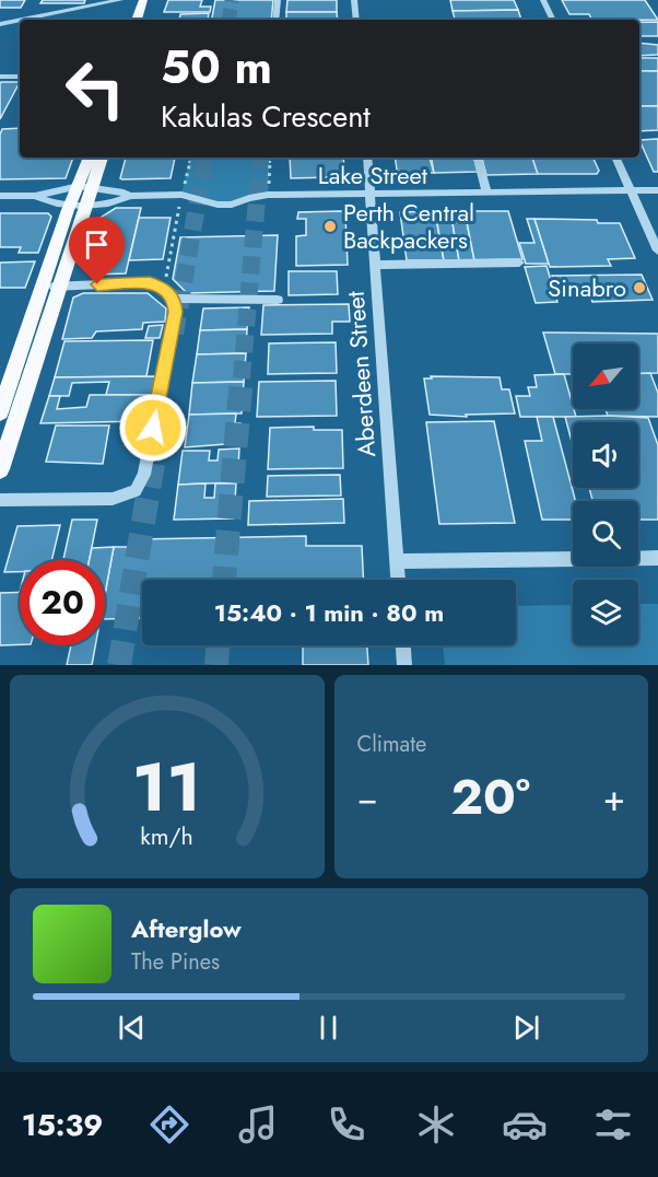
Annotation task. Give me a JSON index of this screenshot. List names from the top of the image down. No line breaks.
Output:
{"streets":{"street":["Lake Street","Aberdeen Street"]},"crossings":[["Lake Street","Aberdeen Street"]],"places":["Perth Central Backpackers","Sinabro"],"north":"bottom left","page":{"turn":["50 m","Kakulas Crescent"],"limit":"20","trip":"15:40 · 1 min · 80 m","tile":"Climate","heat":["−","20°","+"],"song":["Afterglow","The Pines"],"tabs":"15:39","gauge":["11","km/h"]}}
